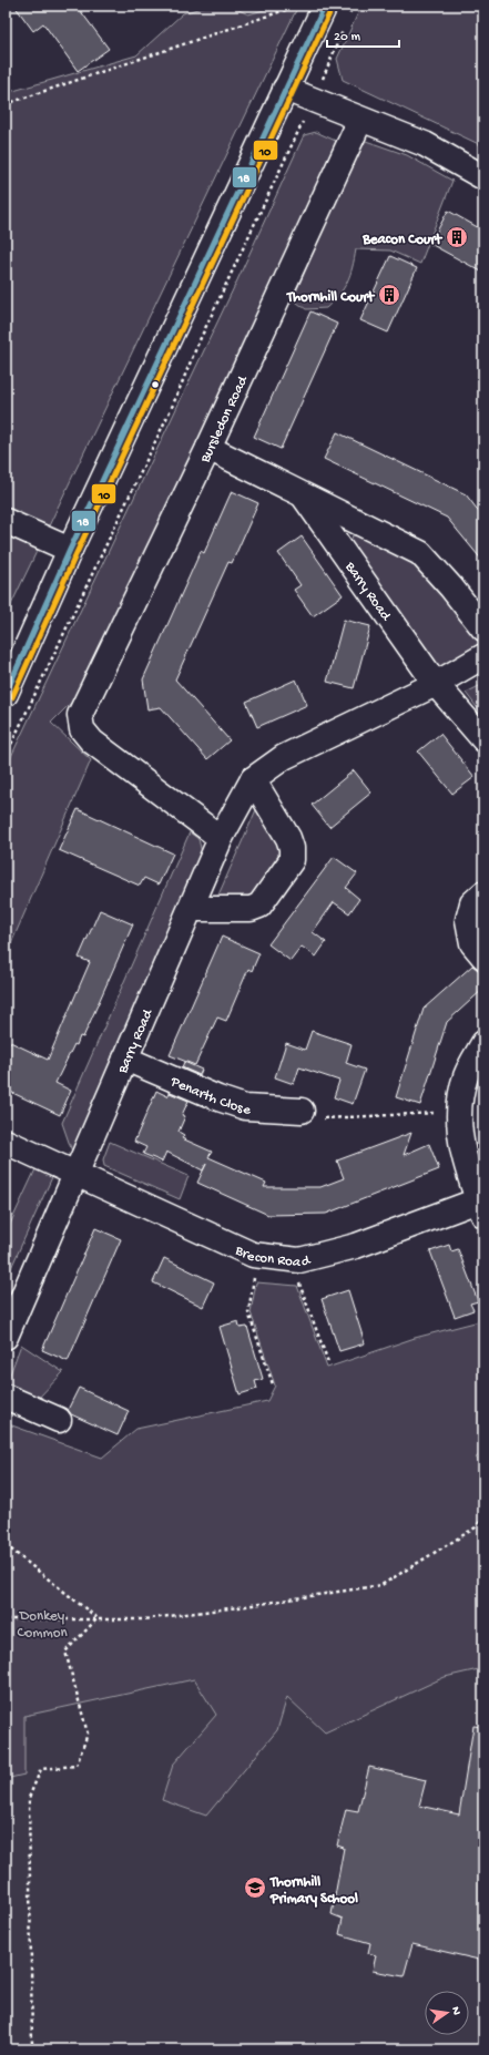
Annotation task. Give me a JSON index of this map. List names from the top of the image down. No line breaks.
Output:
{"streets":{"street":["Bursledon Road","Barry Road","Penarth Close","Brecon Road"]},"crossings":[["Bursledon Road","Barry Road"],["Barry Road","Penarth Close"],["Barry Road","Brecon Road"]],"parks":["Donkey Common"],"places":{"building":["Beacon Court","Thornhill Court"],"school or university":["Thornhill Primary School"]},"lines":["transit line 18","transit line 10"],"scale_bar":"20 m","north":"right"}
